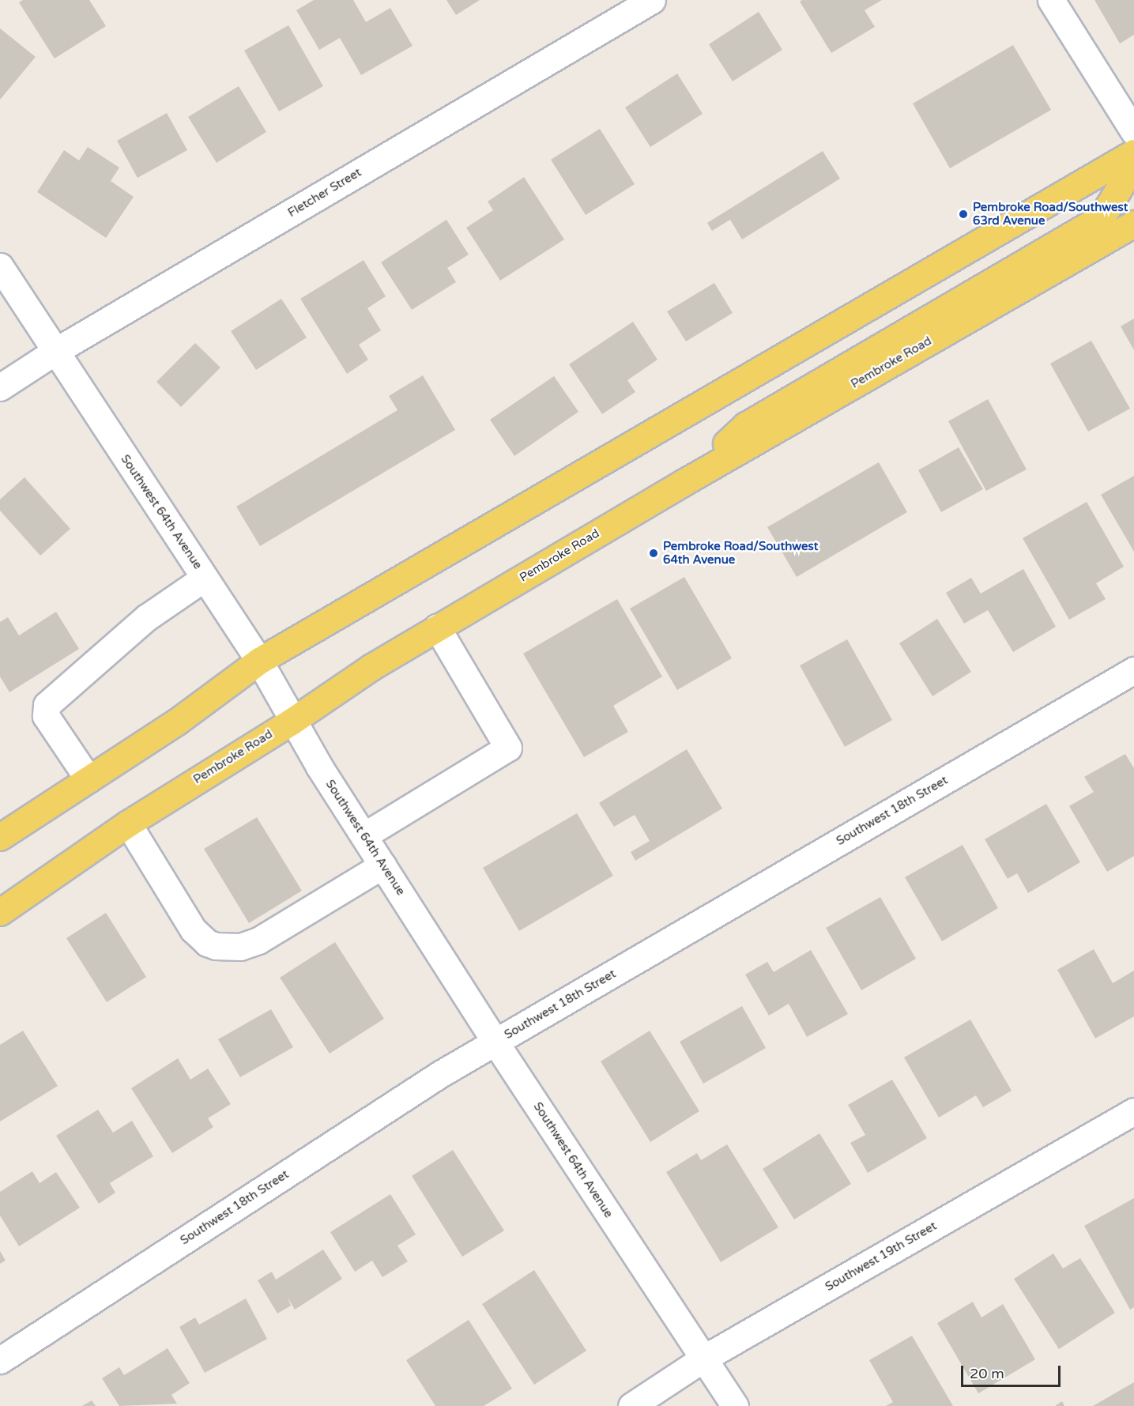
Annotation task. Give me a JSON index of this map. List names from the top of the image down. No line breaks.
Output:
{"streets":{"main road":["Pembroke Road"],"street":["Fletcher Street","Southwest 64th Avenue","Southwest 18th Street","Southwest 19th Street"]},"crossings":[["Fletcher Street","Southwest 64th Avenue"],["Pembroke Road","Southwest 64th Avenue"],["Southwest 64th Avenue","Southwest 18th Street"],["Southwest 64th Avenue","Southwest 19th Street"]],"places":["Pembroke Road/Southwest 63rd Avenue","Pembroke Road/Southwest 64th Avenue"],"scale_bar":"20 m"}
